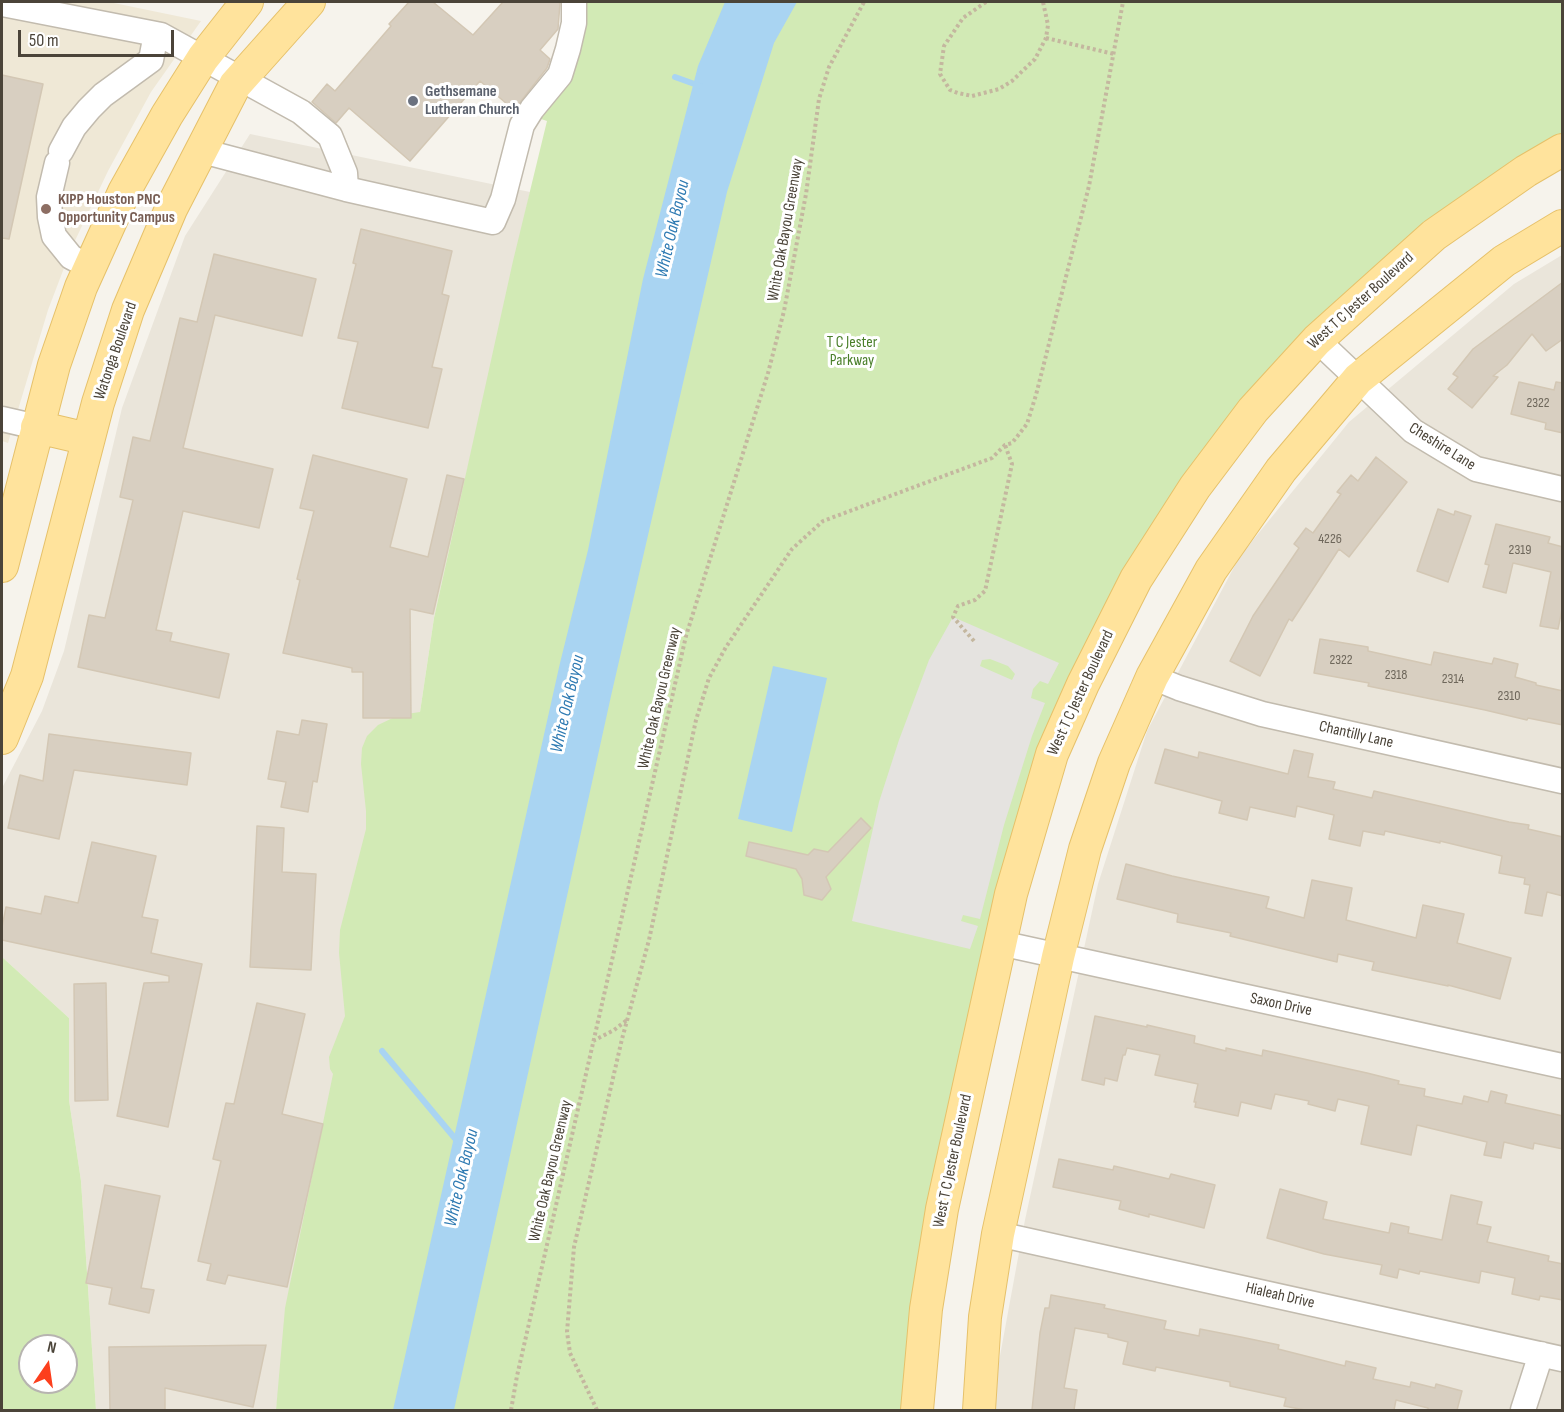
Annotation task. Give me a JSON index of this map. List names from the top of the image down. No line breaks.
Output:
{"streets":{"main road":["West T C Jester Boulevard","Watonga Boulevard"],"street":["Cheshire Lane","Chantilly Lane","Saxon Drive","Hialeah Drive"],"path":["White Oak Bayou Greenway"]},"crossings":[["West T C Jester Boulevard","Cheshire Lane"],["West T C Jester Boulevard","Saxon Drive"]],"water":["White Oak Bayou"],"parks":["T C Jester Parkway"],"places":["Gethsemane Lutheran Church","KIPP Houston PNC Opportunity Campus"],"house_numbers":["2322","4226","2319","2322","2318","2314","2310"],"scale_bar":"50 m","north":"top"}
